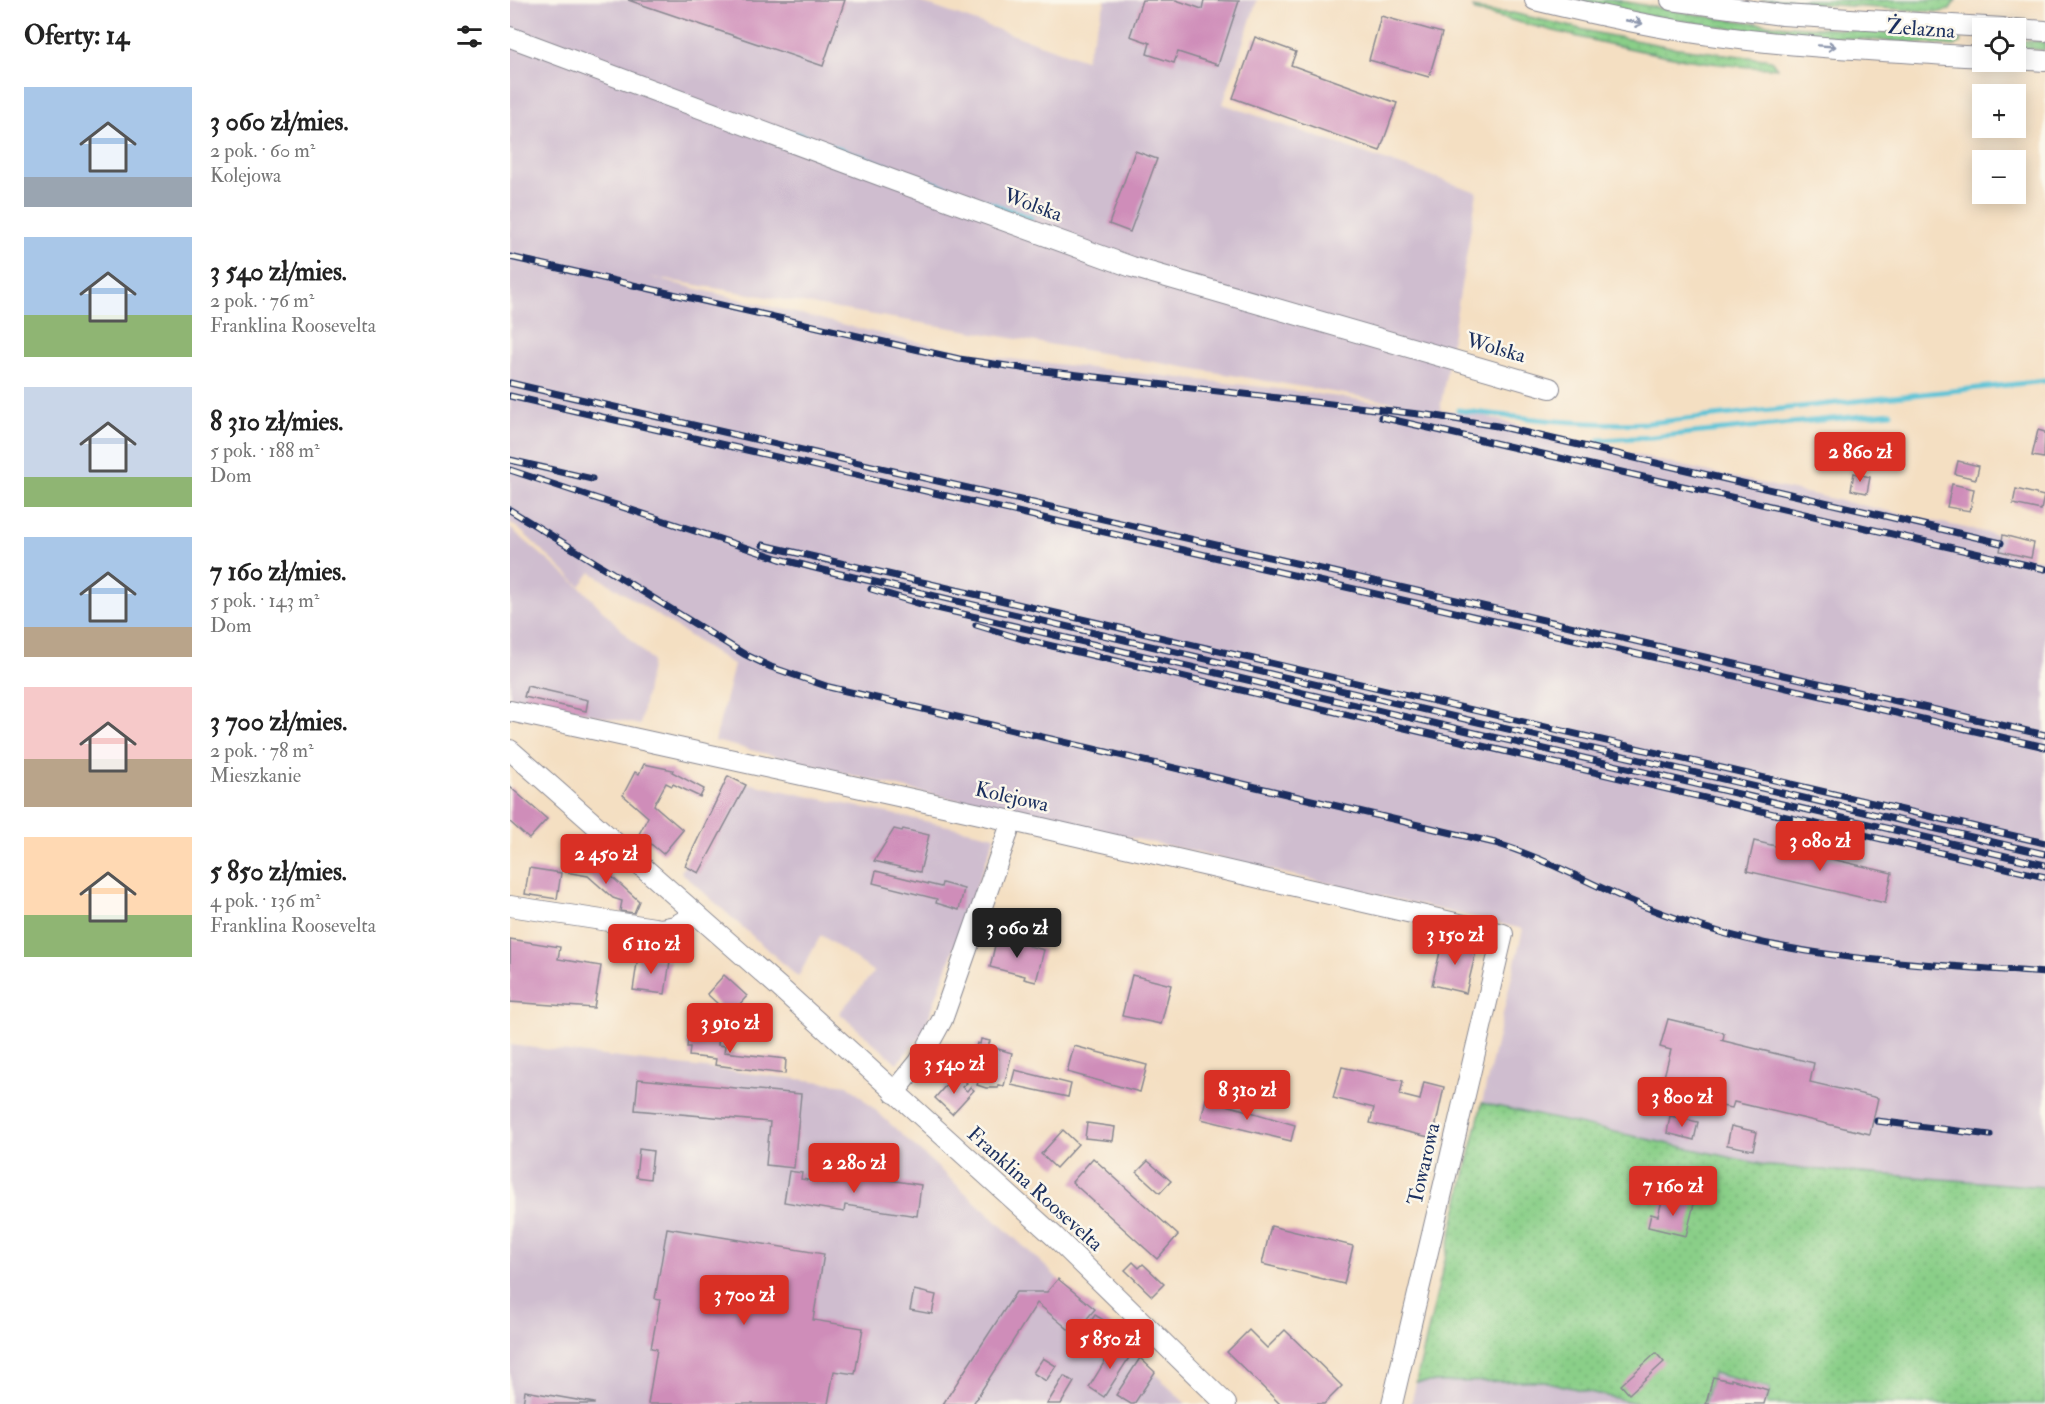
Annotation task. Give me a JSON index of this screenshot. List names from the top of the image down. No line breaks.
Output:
{"streets":{"street":["Żelazna","Wolska","Kolejowa","Towarowa","Franklina Roosevelta"]},"crossings":[["Kolejowa","Towarowa"]],"page":{"heading":"Oferty: 14","map_buttons":["+","−"],"list":[{"name":"3 060 zł/mies.","note":"2 pok. · 60 m² · Kolejowa"},{"name":"3 540 zł/mies.","note":"2 pok. · 76 m² · Franklina Roosevelta"},{"name":"8 310 zł/mies.","note":"5 pok. · 188 m² · Dom"},{"name":"7 160 zł/mies.","note":"5 pok. · 143 m² · Dom"},{"name":"3 700 zł/mies.","note":"2 pok. · 78 m² · Mieszkanie"},{"name":"5 850 zł/mies.","note":"4 pok. · 136 m² · Franklina Roosevelta"}],"price":["2 860 zł","3 080 zł","2 450 zł","3 060 zł","3 150 zł","6 110 zł","3 910 zł","3 540 zł","8 310 zł","3 800 zł","2 280 zł","7 160 zł","3 700 zł","5 850 zł"]}}
